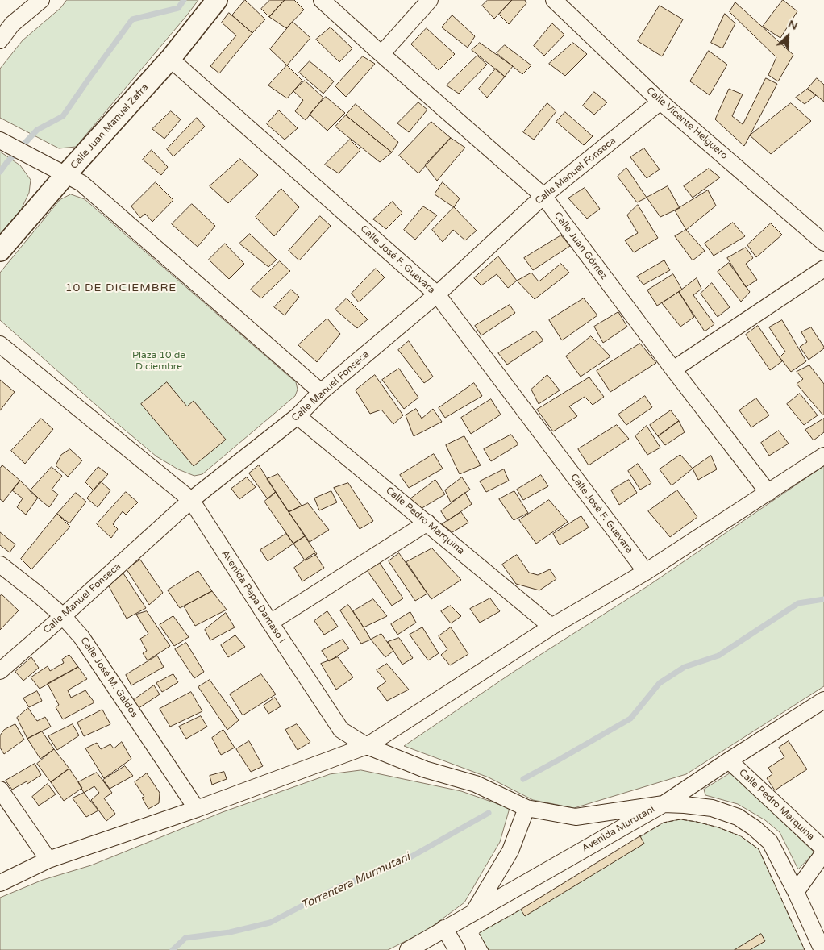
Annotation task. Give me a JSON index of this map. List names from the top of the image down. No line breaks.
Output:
{"streets":{"street":["Calle Vicente Helguero","Calle Juan Manuel Zafra","Calle Manuel Fonseca","Calle Juan Gómez","Calle José F. Guevara","Calle Pedro Marquina","Avenida Papa Damaso I","Calle José M. Galdos","Avenida Murutani"]},"crossings":[["Calle Vicente Helguero","Calle Manuel Fonseca"],["Calle Juan Manuel Zafra","Calle José F. Guevara"],["Calle Manuel Fonseca","Calle Juan Gómez"],["Calle Manuel Fonseca","Calle José F. Guevara"],["Calle Manuel Fonseca","Calle Pedro Marquina"],["Calle Manuel Fonseca","Avenida Papa Damaso I"],["Calle Manuel Fonseca","Calle José M. Galdos"],["Calle Pedro Marquina","Avenida Murutani"],["Avenida Papa Damaso I","Avenida Murutani"]],"districts":["10 DE DICIEMBRE"],"water":["Torrentera Murmutani"],"parks":["Plaza 10 de Diciembre"],"north":"top right"}
